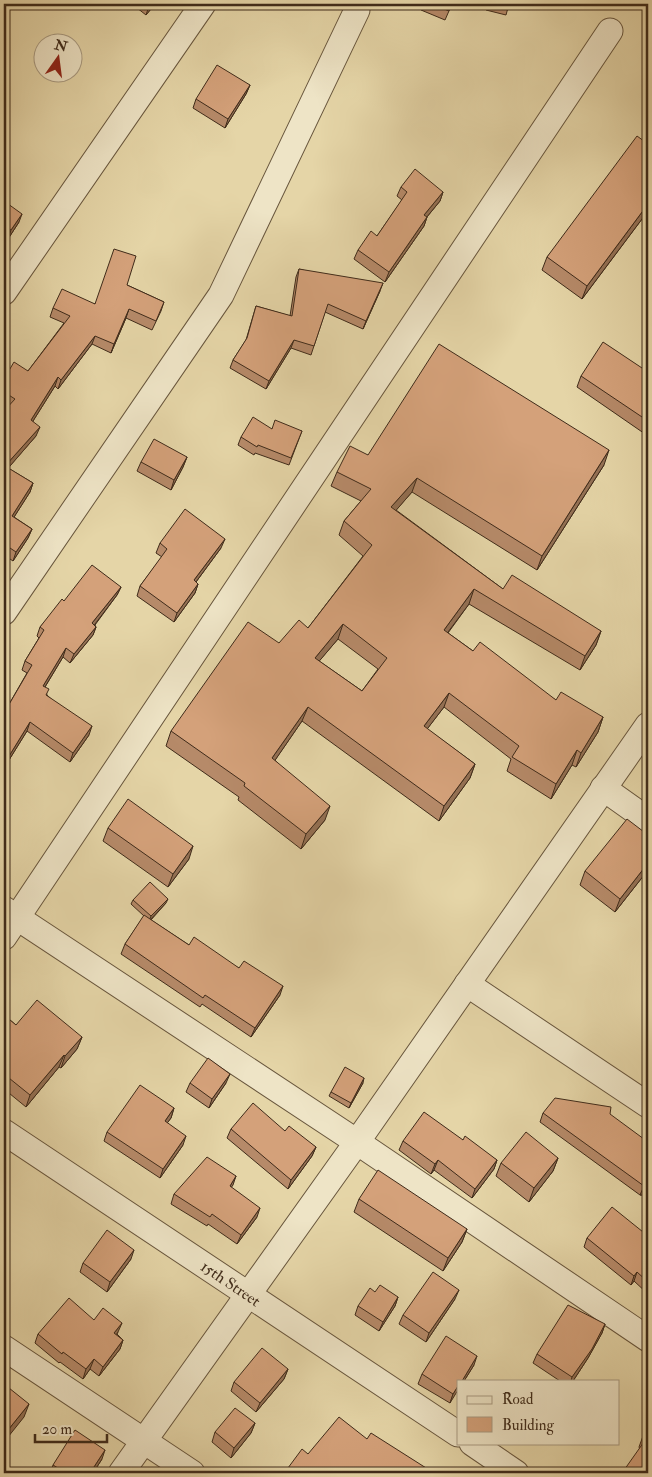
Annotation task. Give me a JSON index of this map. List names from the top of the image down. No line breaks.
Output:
{"streets":{"street":["15th Street"]},"legend":["Road","Building"],"scale_bar":"20 m","north":"top"}
